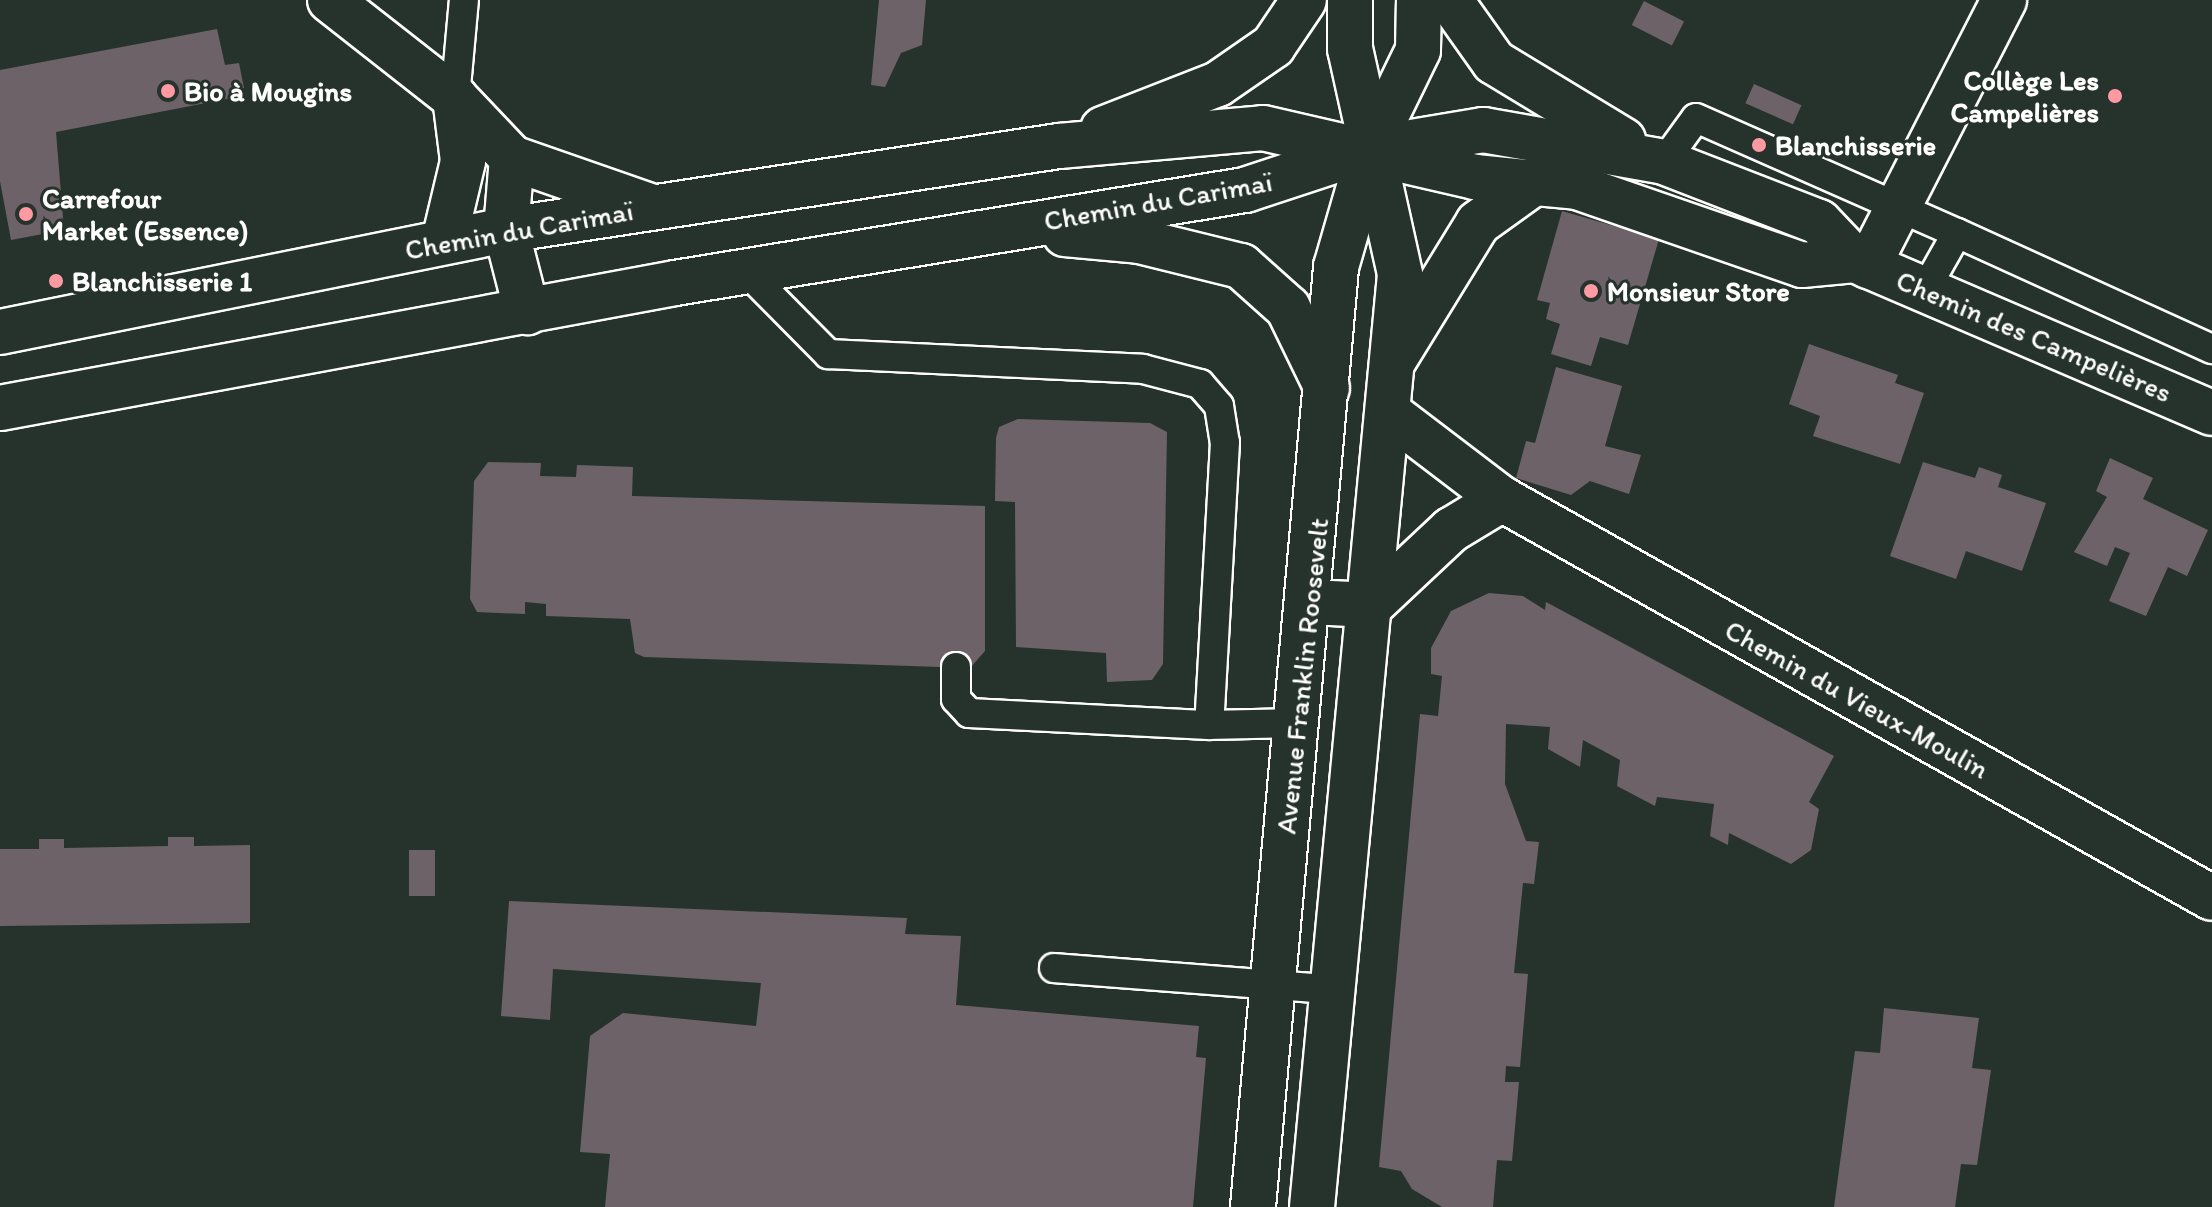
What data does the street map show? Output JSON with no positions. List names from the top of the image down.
{
  "streets": {
    "main road": [
      "Chemin du Carimaï",
      "Chemin des Campelières",
      "Avenue Franklin Roosevelt",
      "Chemin du Vieux-Moulin"
    ]
  },
  "crossings": [
    ["Chemin du Carimaï", "Chemin des Campelières"],
    ["Chemin du Carimaï", "Avenue Franklin Roosevelt"],
    ["Chemin des Campelières", "Avenue Franklin Roosevelt"],
    ["Avenue Franklin Roosevelt", "Chemin du Vieux-Moulin"]
  ],
  "places": [
    "Bio à Mougins",
    "Collège Les Campelières",
    "Blanchisserie",
    "Carrefour Market (Essence)",
    "Blanchisserie 1",
    "Monsieur Store"
  ]
}
